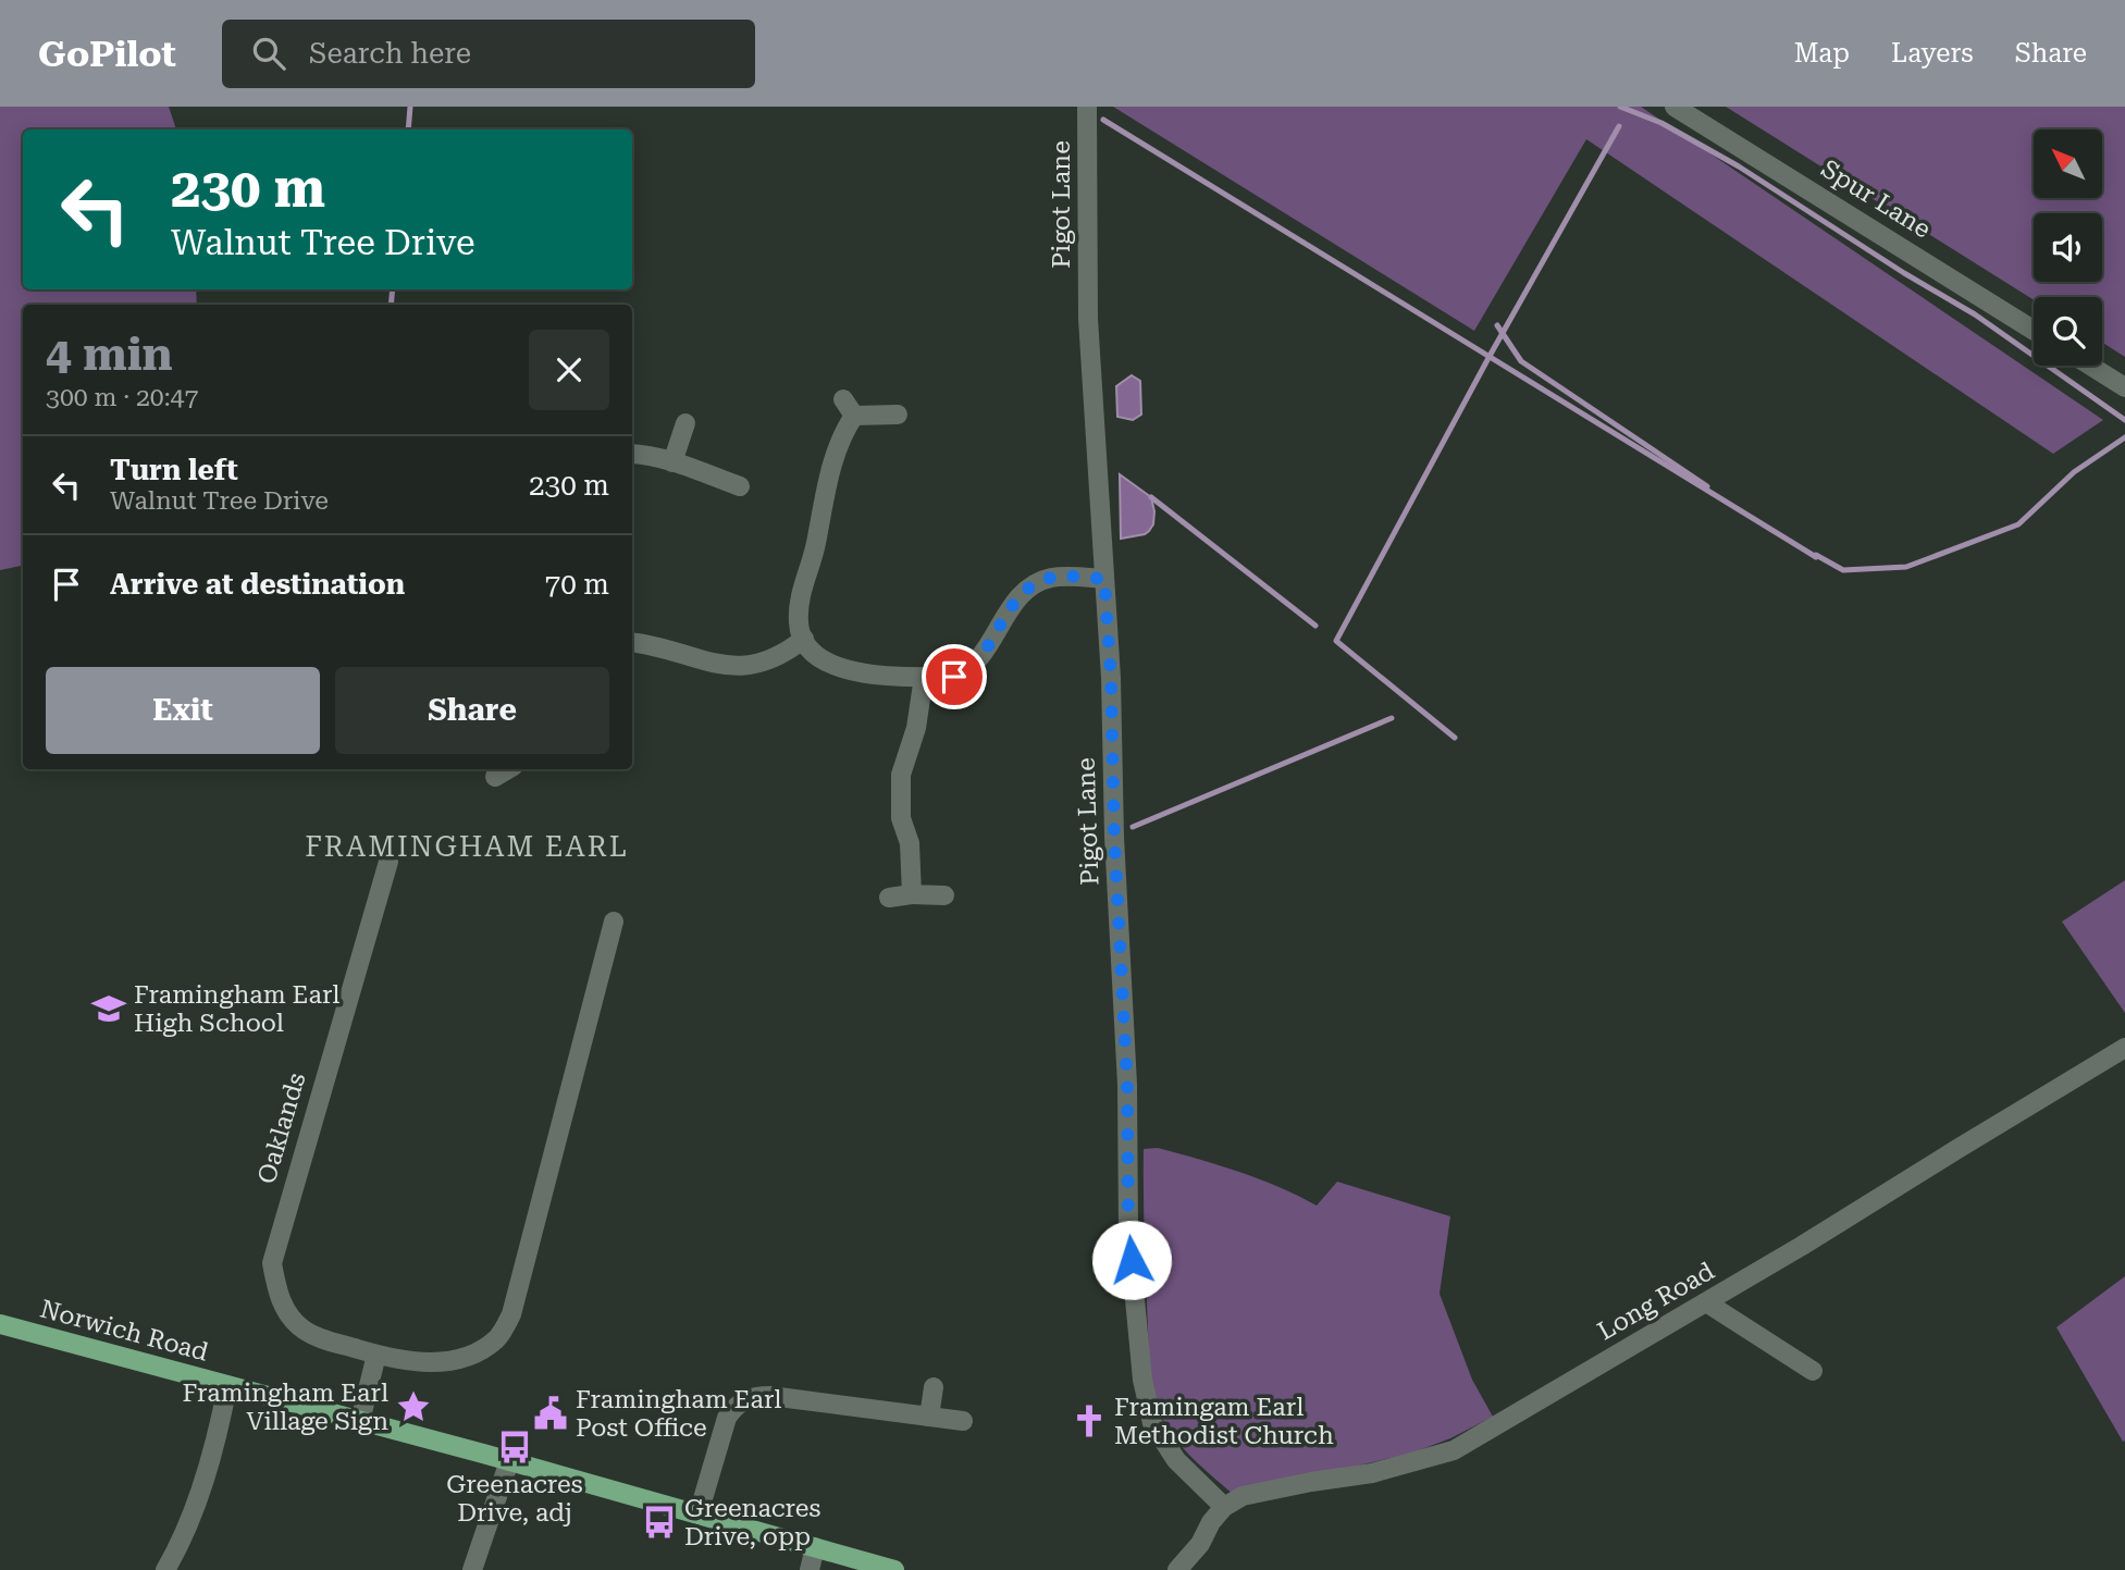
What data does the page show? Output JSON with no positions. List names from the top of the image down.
{
  "streets": {
    "main road": ["Norwich Road"],
    "street": [
      "Spur Lane",
      "Pigot Lane",
      "Oaklands",
      "Long Road"
    ]
  },
  "crossings": [
    ["Pigot Lane", "Long Road"]
  ],
  "districts": ["FRAMINGHAM EARL"],
  "places": {
    "school or university": ["Framingham Earl High School"],
    "place": ["Framingham Earl Village Sign"],
    "public building": ["Framingham Earl Post Office"],
    "church": ["Framingam Earl Methodist Church"],
    "bus stop": ["Greenacres Drive, adj", "Greenacres Drive, opp"]
  },
  "north": "top left",
  "page": {
    "header": "GoPilot",
    "search": "Search here",
    "nav": ["Map", "Layers", "Share"],
    "turn": ["230 m", "Walnut Tree Drive"],
    "heading": ["4 min", "300 m · 20:47"],
    "list": [
      {
        "name": "Turn left",
        "note": "Walnut Tree Drive",
        "value": "230 m"
      },
      {
        "name": "Arrive at destination",
        "value": "70 m"
      }
    ],
    "buttons": ["Exit", "Share"]
  }
}
